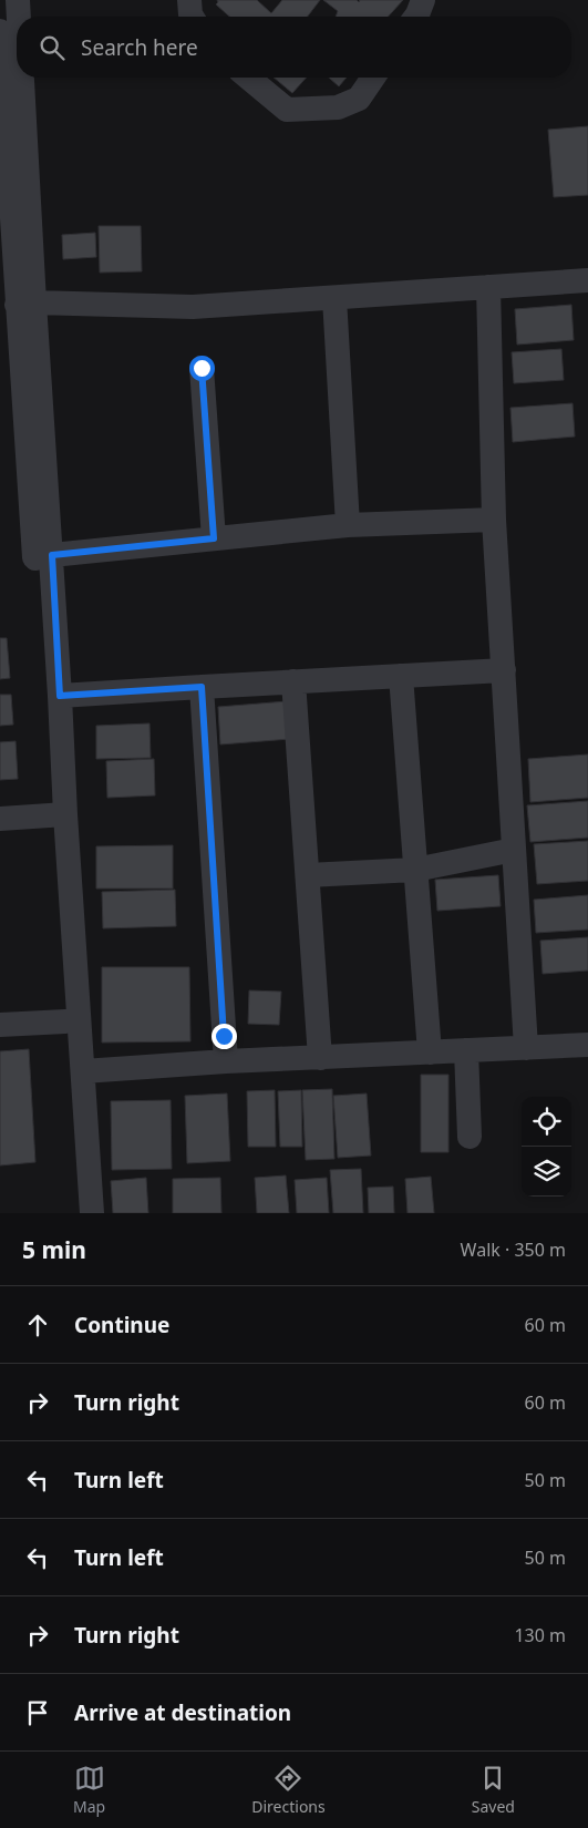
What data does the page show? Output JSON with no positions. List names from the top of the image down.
{
  "page": {
    "search": "Search here",
    "heading": ["5 min", "Walk · 350 m"],
    "list": [
      ["Continue", "60 m"],
      ["Turn right", "60 m"],
      ["Turn left", "50 m"],
      ["Turn left", "50 m"],
      ["Turn right", "130 m"],
      "Arrive at destination"
    ],
    "nav": ["Map", "Directions", "Saved"]
  }
}
